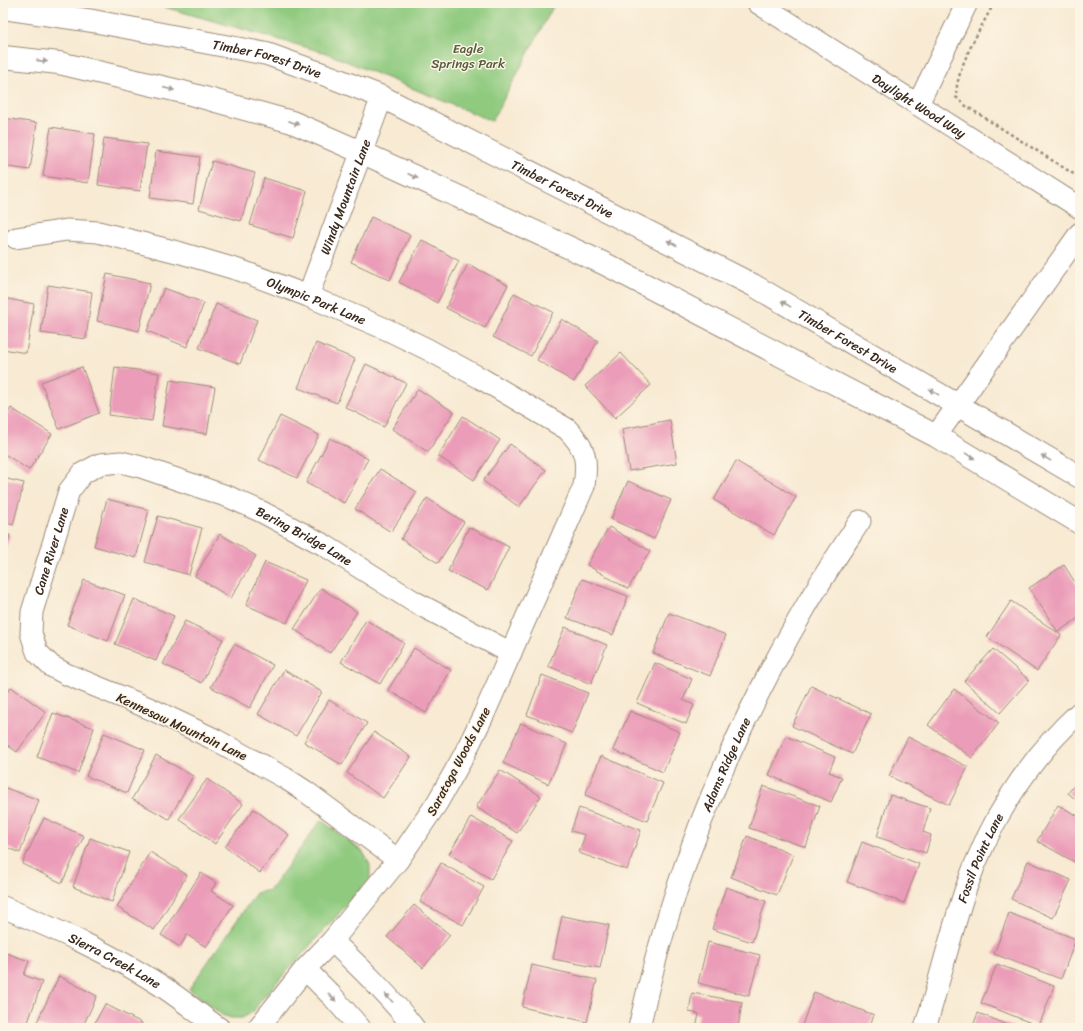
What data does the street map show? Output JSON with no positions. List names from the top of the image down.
{
  "streets": {
    "main road": ["Timber Forest Drive"],
    "street": [
      "Daylight Wood Way",
      "Windy Mountain Lane",
      "Olympic Park Lane",
      "Bering Bridge Lane",
      "Cane River Lane",
      "Kennesaw Mountain Lane",
      "Saratoga Woods Lane",
      "Adams Ridge Lane",
      "Fossil Point Lane",
      "Sierra Creek Lane"
    ]
  },
  "crossings": [
    ["Timber Forest Drive", "Windy Mountain Lane"],
    ["Windy Mountain Lane", "Olympic Park Lane"],
    ["Olympic Park Lane", "Saratoga Woods Lane"],
    ["Bering Bridge Lane", "Cane River Lane"],
    ["Bering Bridge Lane", "Saratoga Woods Lane"],
    ["Cane River Lane", "Kennesaw Mountain Lane"],
    ["Kennesaw Mountain Lane", "Saratoga Woods Lane"]
  ],
  "parks": ["Eagle Springs Park"]
}
